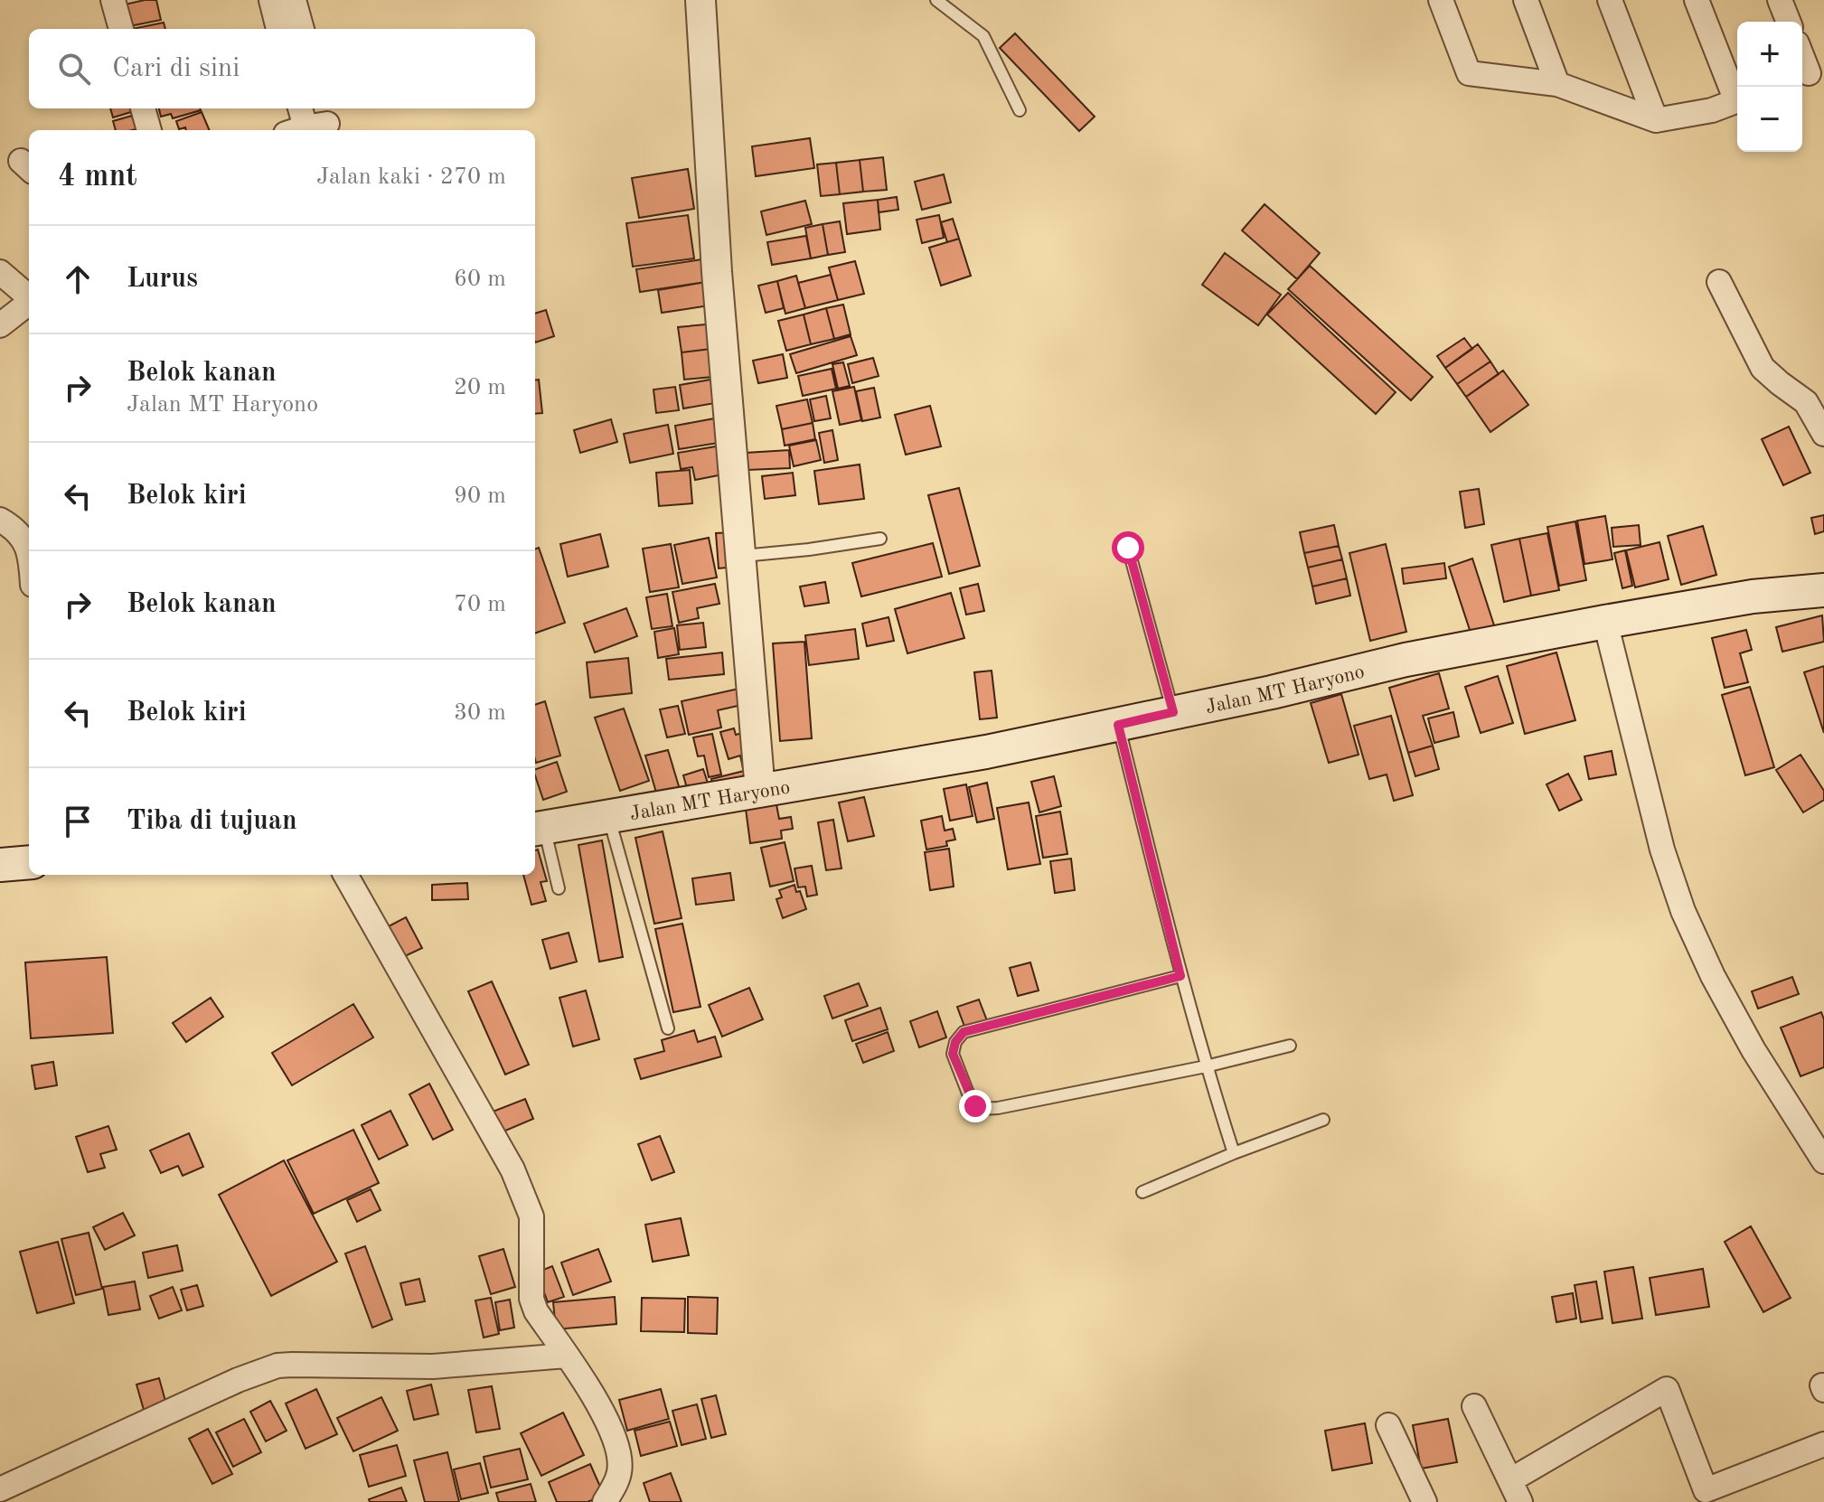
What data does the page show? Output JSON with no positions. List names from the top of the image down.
{
  "streets": {
    "main road": ["Jalan MT Haryono"]
  },
  "page": {
    "map_buttons": ["+", "−"],
    "search": "Cari di sini",
    "heading": ["4 mnt", "Jalan kaki · 270 m"],
    "list": [
      ["Lurus", "60 m"],
      ["Belok kanan", "Jalan MT Haryono", "20 m"],
      ["Belok kiri", "90 m"],
      ["Belok kanan", "70 m"],
      ["Belok kiri", "30 m"],
      "Tiba di tujuan"
    ]
  }
}
